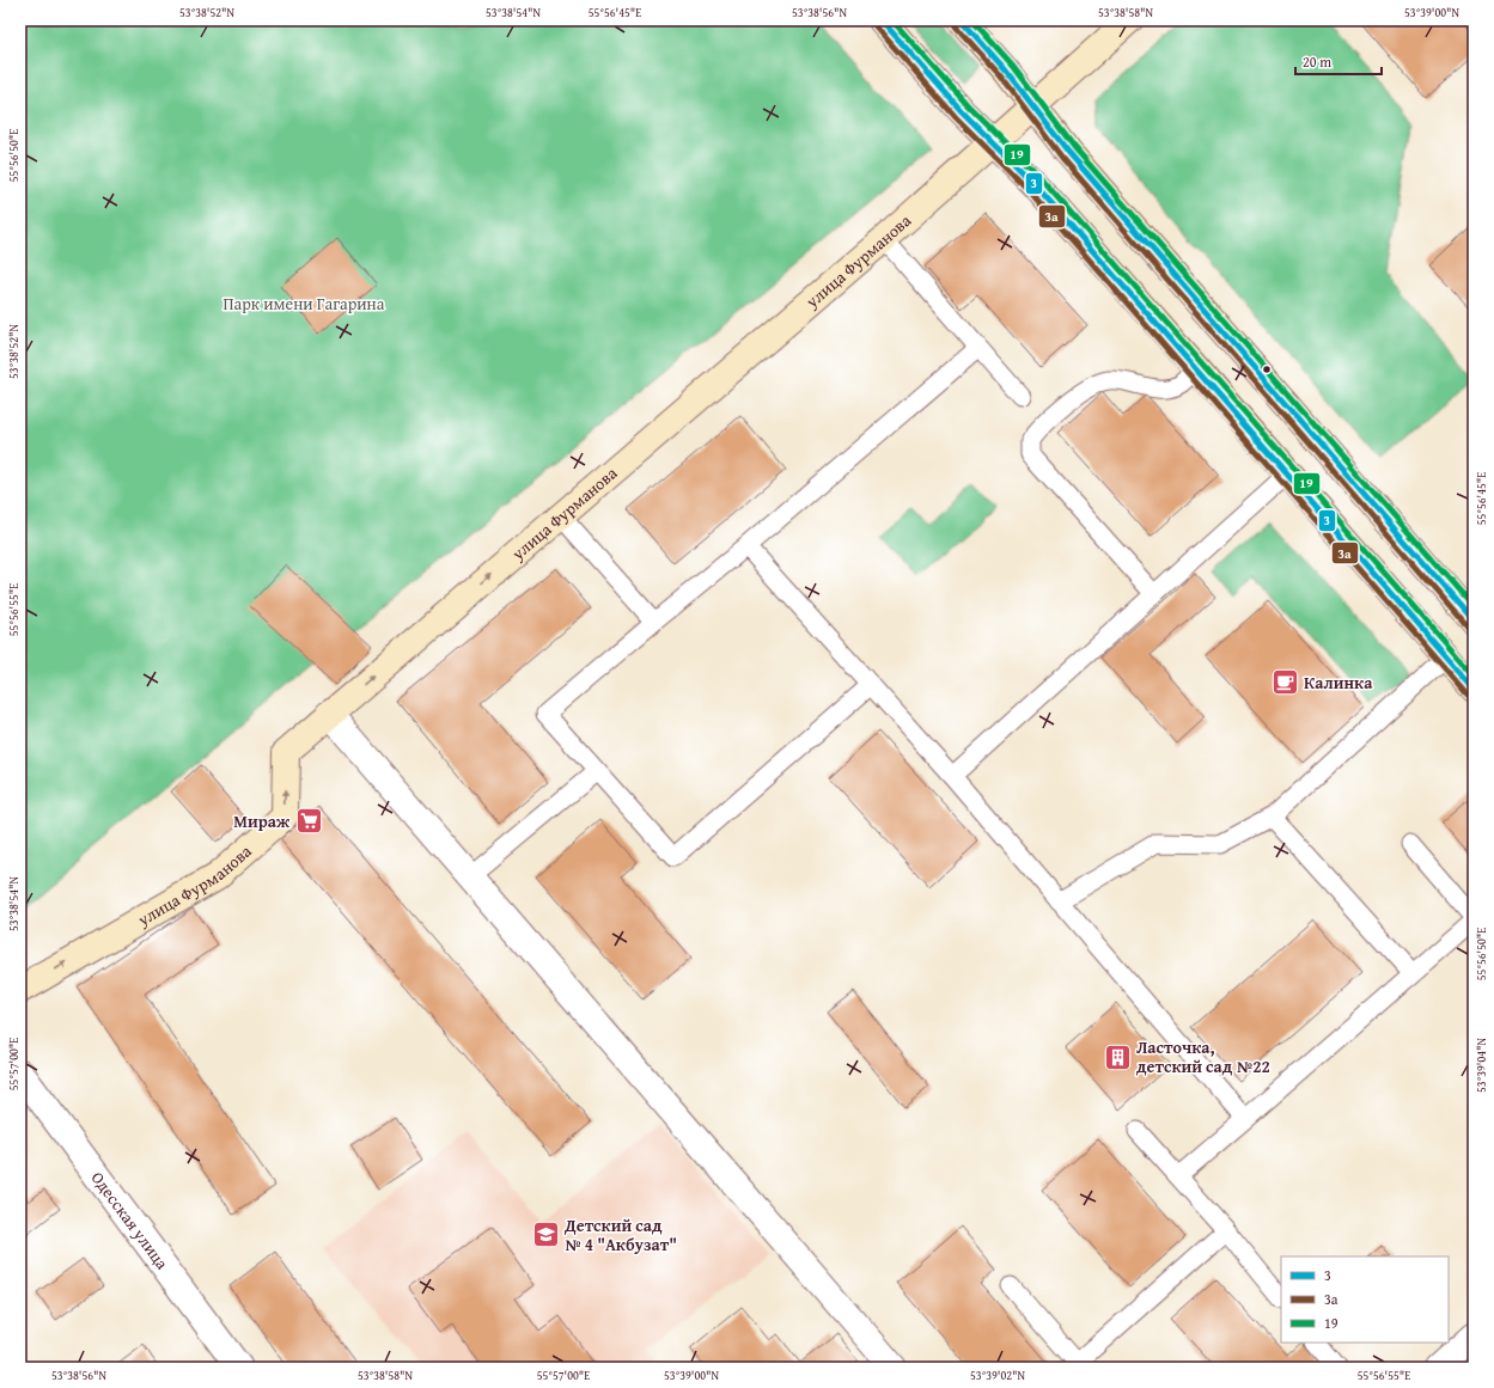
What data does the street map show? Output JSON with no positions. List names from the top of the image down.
{
  "streets": {
    "street": ["улица Фурманова", "Одесская улица"]
  },
  "one_way": ["улица Фурманова"],
  "parks": ["Парк имени Гагарина"],
  "places": {
    "cafe": ["Калинка"],
    "supermarket": ["Мираж"],
    "building": ["Ласточка, детский сад №22"],
    "school or university": ["Детский сад № 4 \"Акбузат\""]
  },
  "lines": ["transit line 3", "transit line 19", "transit line 3а"],
  "legend": ["3", "3а", "19"],
  "scale_bar": "20 m",
  "coordinates": [
    "53°38'52\"N",
    "53°38'54\"N",
    "55°56'45\"E",
    "53°38'56\"N",
    "53°38'58\"N",
    "53°39'00\"N",
    "55°56'50\"E",
    "55°56'55\"E",
    "55°57'00\"E",
    "53°39'04\"N",
    "53°39'02\"N"
  ]
}
